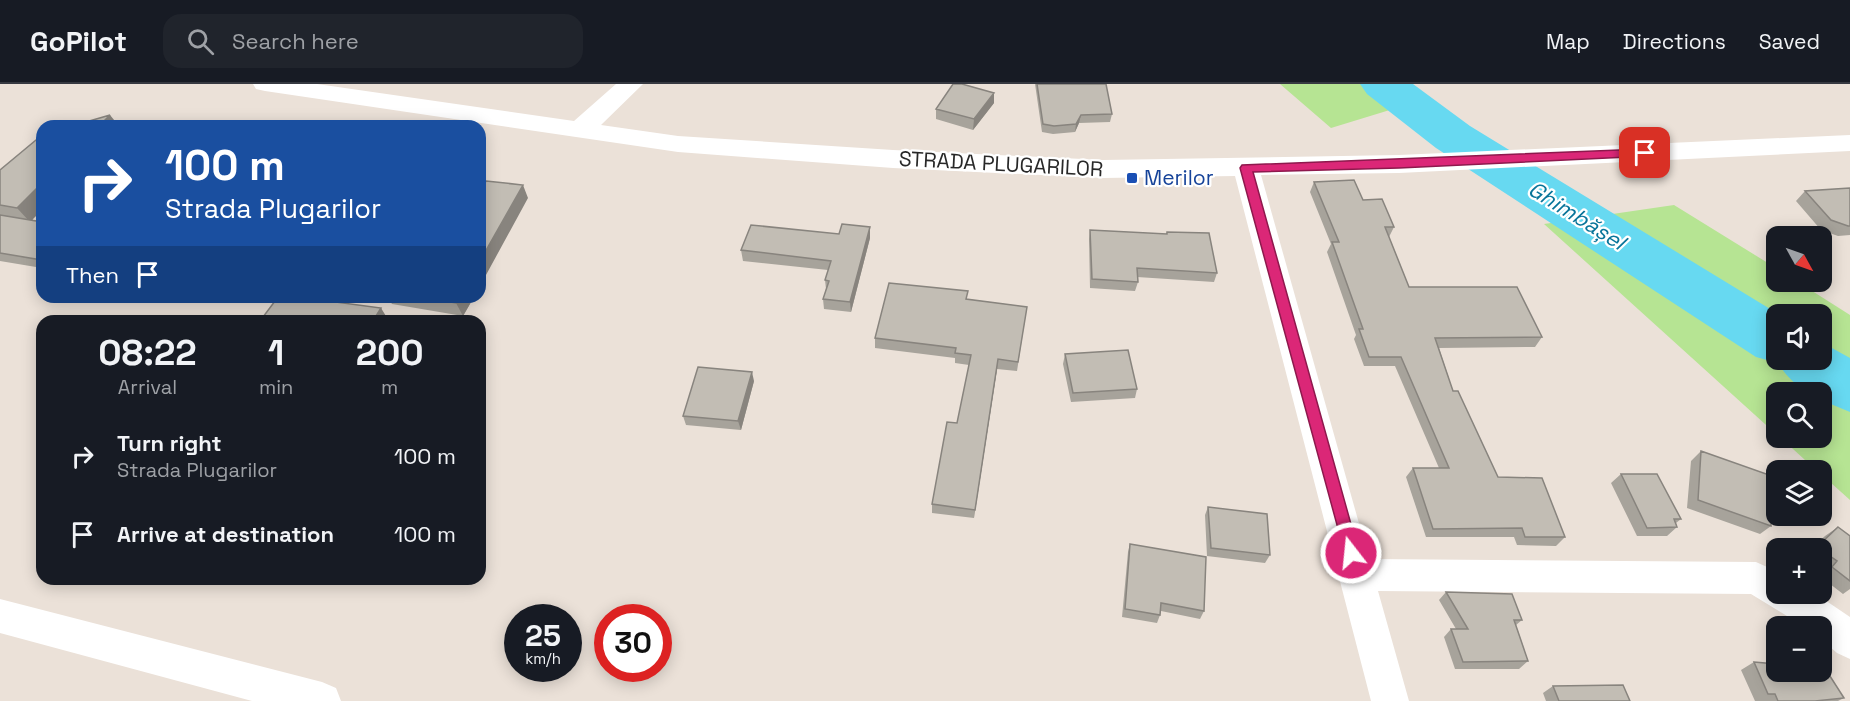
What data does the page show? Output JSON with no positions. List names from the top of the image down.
{
  "streets": {
    "street": ["STRADA PLUGARILOR"]
  },
  "water": ["Ghimbășel"],
  "places": {
    "transit": ["Merilor"]
  },
  "north": "bottom right",
  "page": {
    "header": "GoPilot",
    "search": "Search here",
    "nav": ["Map", "Directions", "Saved"],
    "turn": ["100 m", "Strada Plugarilor"],
    "map_buttons": ["+", "−"],
    "then": "Then",
    "eta": [
      "08:22",
      "Arrival",
      "1",
      "min",
      "200",
      "m"
    ],
    "list": [
      {
        "name": "Turn right",
        "note": "Strada Plugarilor",
        "value": "100 m"
      },
      {
        "name": "Arrive at destination",
        "value": "100 m"
      }
    ],
    "speed": "25 km/h",
    "limit": "30"
  }
}
